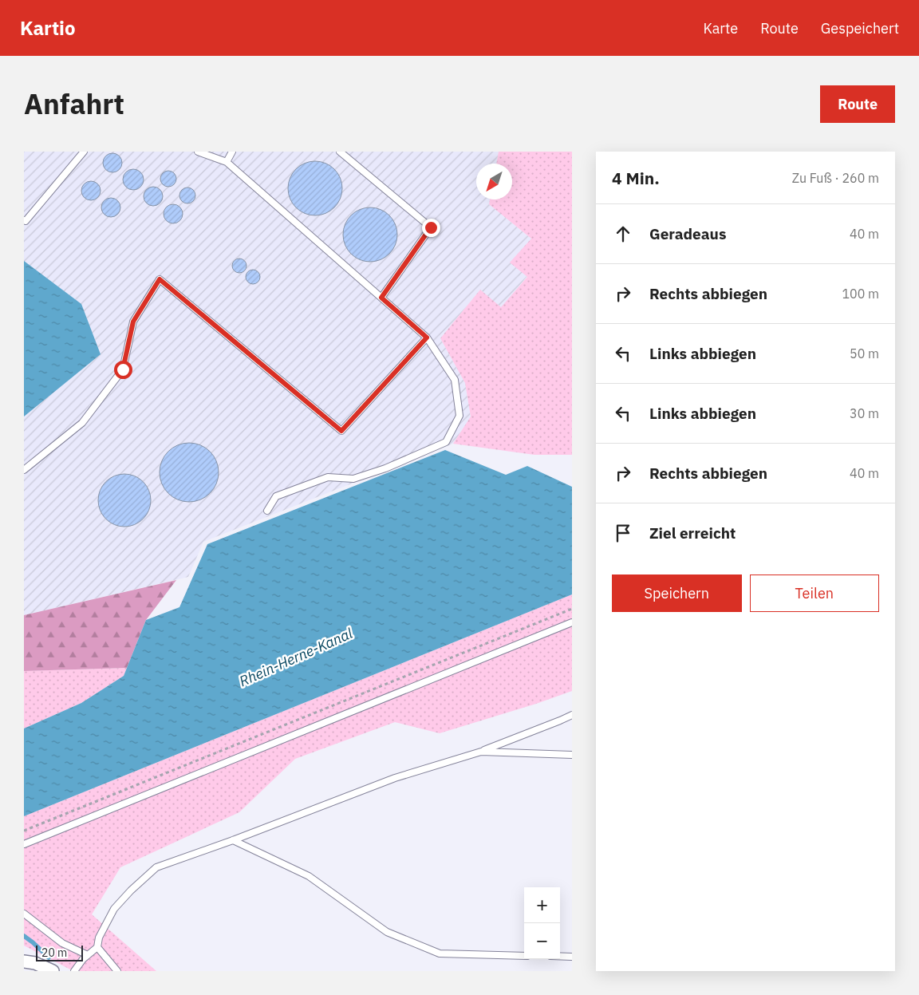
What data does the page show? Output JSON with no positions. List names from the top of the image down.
{
  "water": ["Rhein-Herne-Kanal"],
  "scale_bar": "20 m",
  "north": "bottom left",
  "page": {
    "header": "Kartio",
    "nav": ["Karte", "Route", "Gespeichert"],
    "title": "Anfahrt",
    "buttons": [
      "Route",
      ["Speichern", "Teilen"]
    ],
    "heading": ["4 Min.", "Zu Fuß · 260 m"],
    "list": [
      ["Geradeaus", "40 m"],
      ["Rechts abbiegen", "100 m"],
      ["Links abbiegen", "50 m"],
      ["Links abbiegen", "30 m"],
      ["Rechts abbiegen", "40 m"],
      "Ziel erreicht"
    ],
    "map_buttons": ["+", "−"],
    "scale": "20 m"
  }
}
